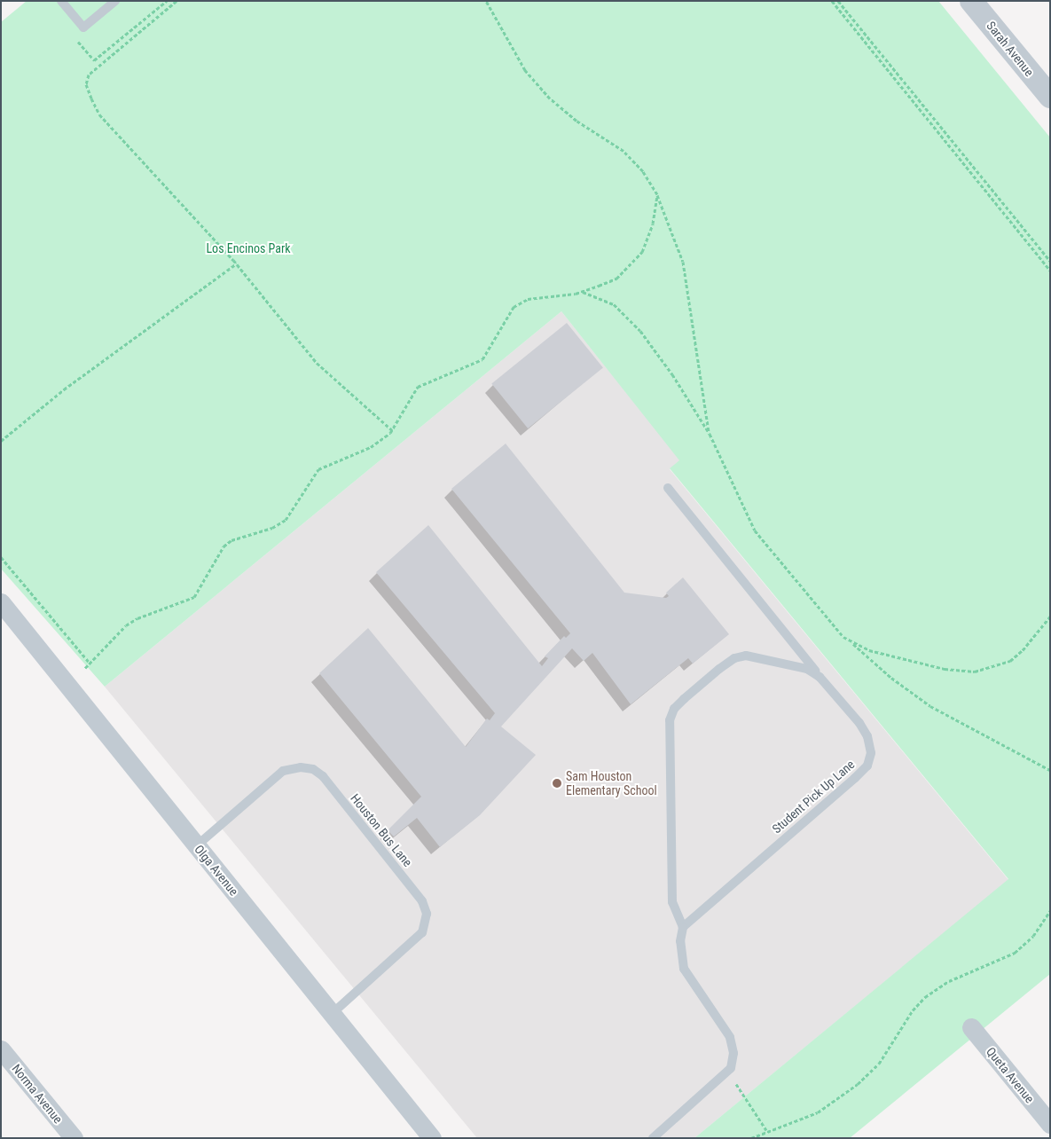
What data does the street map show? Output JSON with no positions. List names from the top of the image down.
{
  "streets": {
    "street": [
      "Sarah Avenue",
      "Olga Avenue",
      "Queta Avenue",
      "Norma Avenue"
    ],
    "lane": ["Student Pick Up Lane", "Houston Bus Lane"]
  },
  "crossings": [
    ["Houston Bus Lane", "Olga Avenue"]
  ],
  "parks": ["Los Encinos Park"],
  "places": ["Sam Houston Elementary School"]
}
